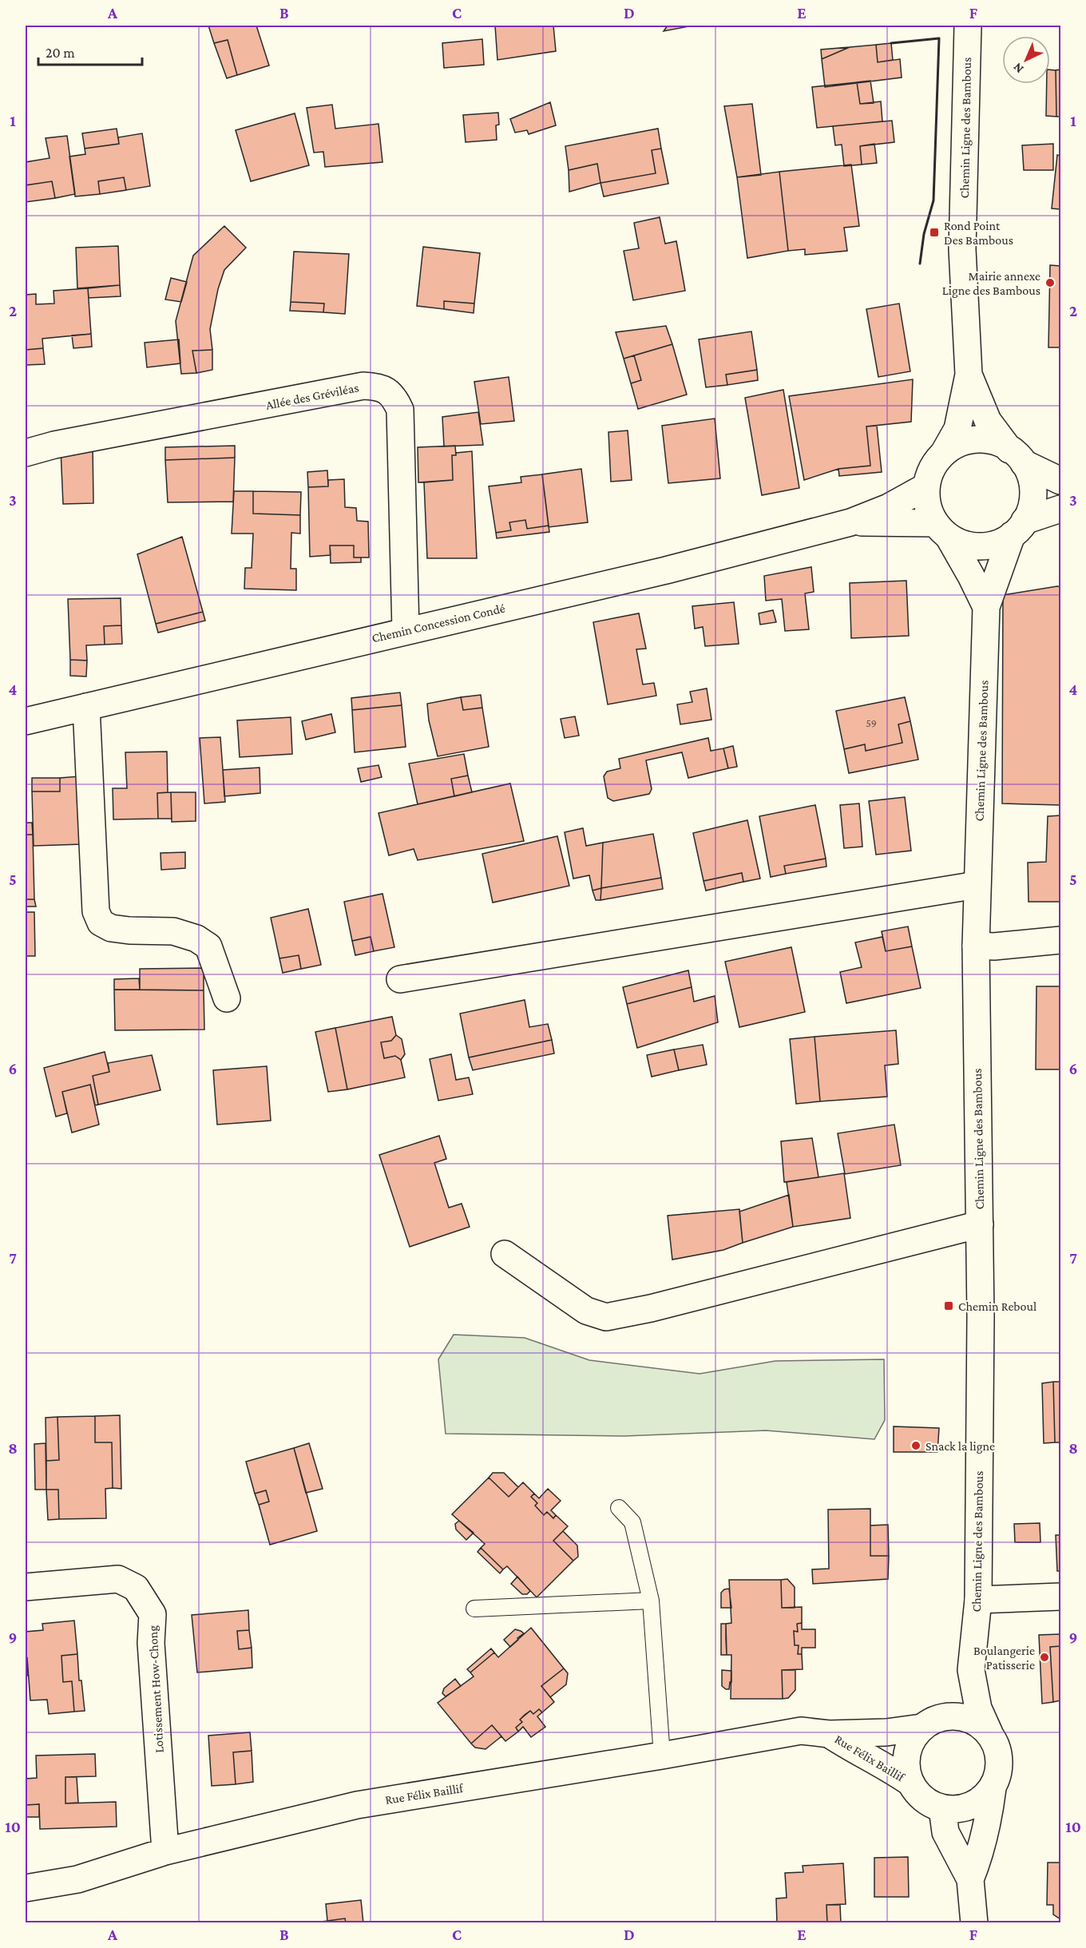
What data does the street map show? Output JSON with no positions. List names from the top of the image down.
{
  "streets": {
    "street": [
      "Chemin Ligne des Bambous",
      "Allée des Gréviléas",
      "Chemin Concession Condé",
      "Lotissement How-Chong",
      "Rue Félix Baillif"
    ]
  },
  "crossings": [
    ["Chemin Ligne des Bambous", "Chemin Concession Condé"],
    ["Chemin Ligne des Bambous", "Rue Félix Baillif"],
    ["Allée des Gréviléas", "Chemin Concession Condé"],
    ["Lotissement How-Chong", "Rue Félix Baillif"]
  ],
  "places": {
    "transit": ["Rond Point Des Bambous", "Chemin Reboul"],
    "other": ["Mairie annexe Ligne des Bambous", "Snack la ligne", "Boulangerie Patisserie"]
  },
  "house_numbers": ["59"],
  "scale_bar": "20 m",
  "north": "bottom left",
  "grid": {
    "columns": [
      "A",
      "B",
      "C",
      "D",
      "E",
      "F"
    ],
    "rows": [
      "1",
      "2",
      "3",
      "4",
      "5",
      "6",
      "7",
      "8",
      "9",
      "10"
    ]
  }
}
